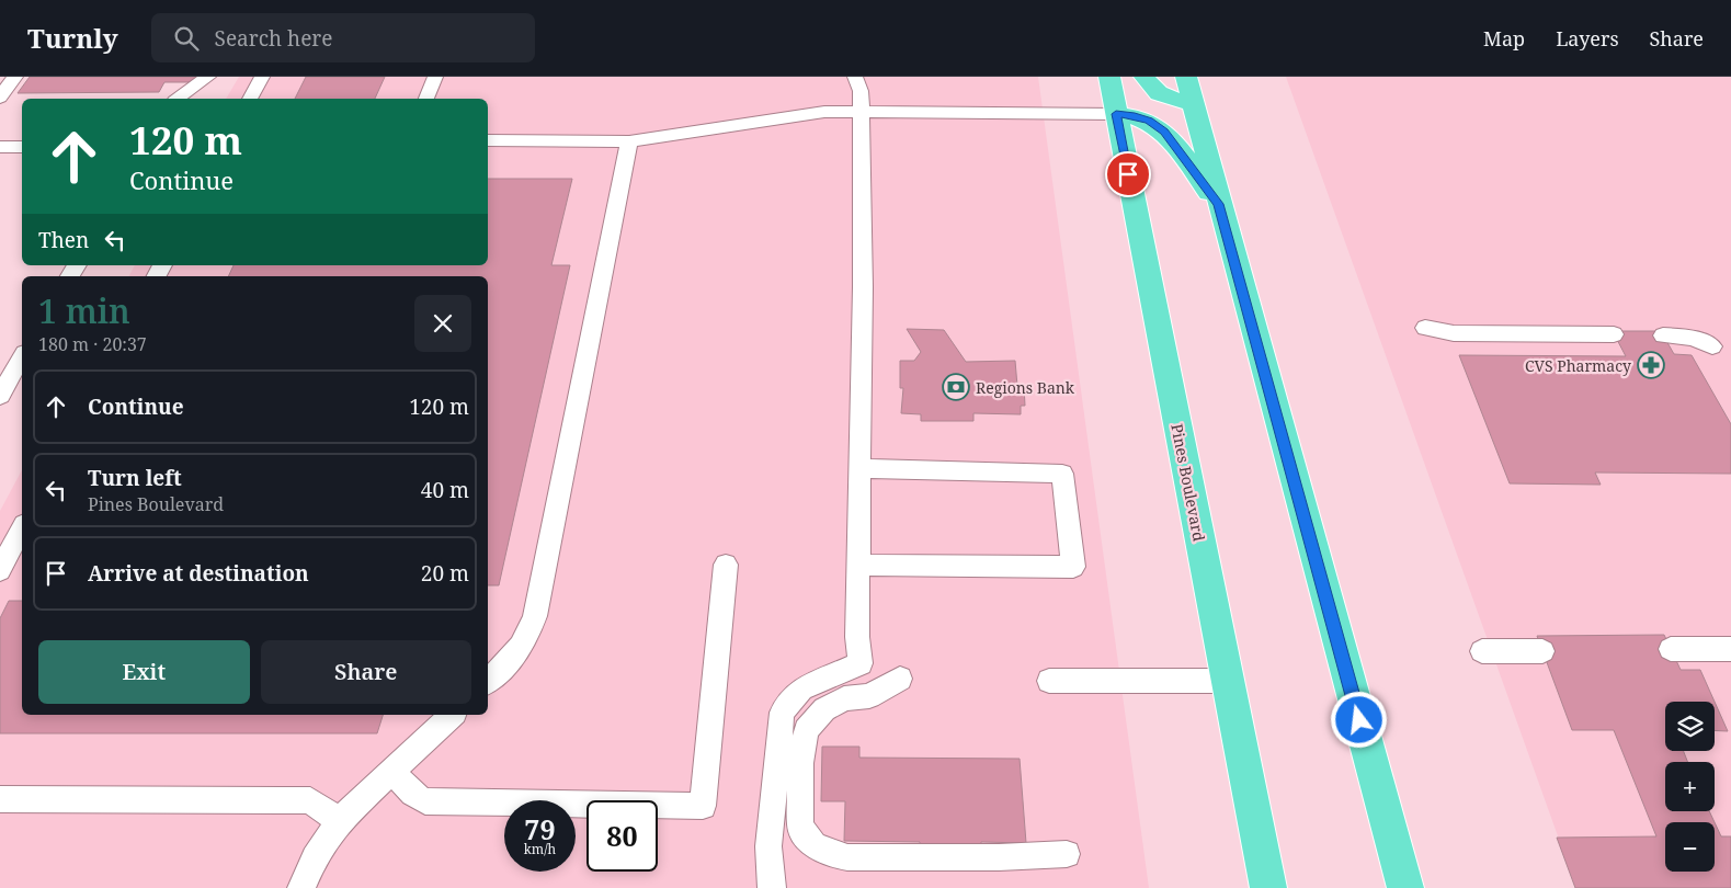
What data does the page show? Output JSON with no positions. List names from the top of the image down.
{
  "streets": {
    "highway": ["Pines Boulevard"]
  },
  "places": {
    "pharmacy": ["CVS Pharmacy"],
    "bank": ["Regions Bank"]
  },
  "page": {
    "header": "Turnly",
    "search": "Search here",
    "nav": ["Map", "Layers", "Share"],
    "turn": ["120 m", "Continue"],
    "then": "Then",
    "heading": ["1 min", "180 m · 20:37"],
    "list": [
      {
        "name": "Continue",
        "value": "120 m"
      },
      {
        "name": "Turn left",
        "note": "Pines Boulevard",
        "value": "40 m"
      },
      {
        "name": "Arrive at destination",
        "value": "20 m"
      }
    ],
    "buttons": ["Exit", "Share"],
    "map_buttons": ["+", "−"],
    "speed": "79 km/h",
    "limit": "80"
  }
}
